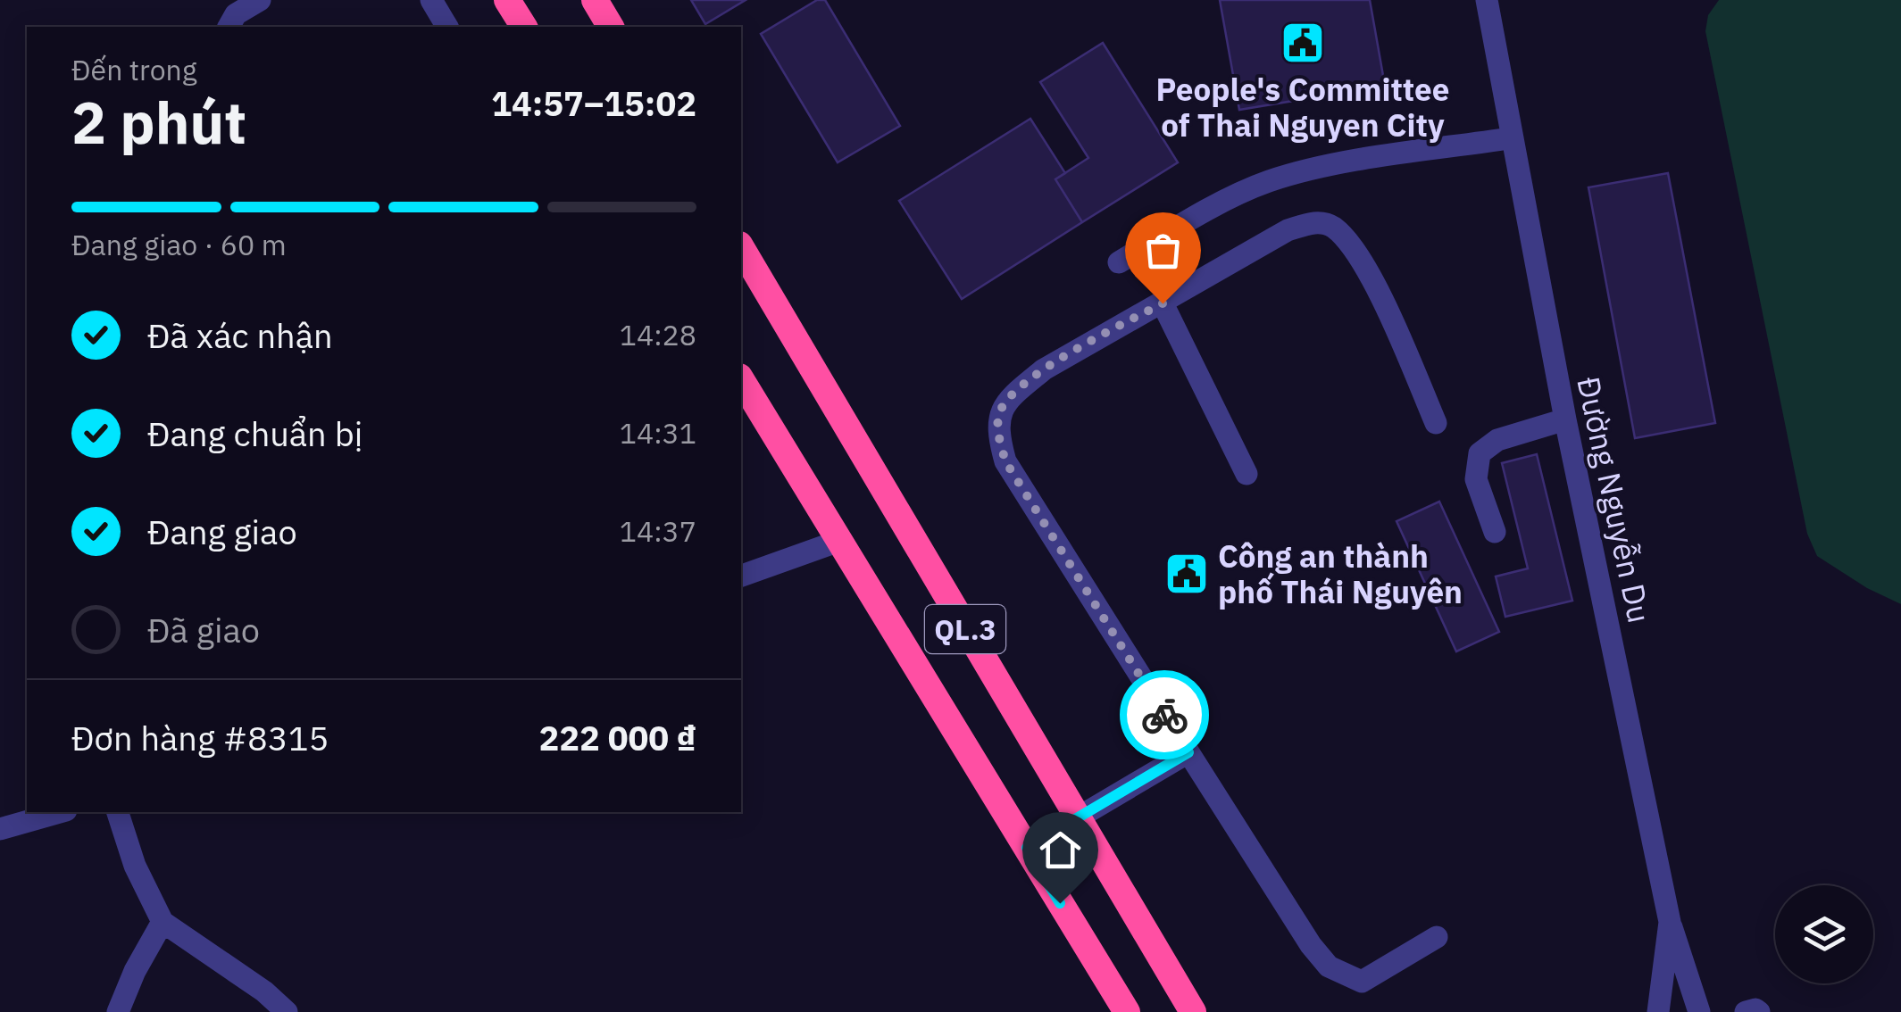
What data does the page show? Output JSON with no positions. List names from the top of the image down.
{
  "streets": {
    "highway": ["QL.3"],
    "street": ["Đường Nguyễn Du"]
  },
  "places": {
    "public building": ["People's Committee of Thai Nguyen City", "Công an thành phố Thái Nguyên"]
  },
  "page": {
    "heading": ["2 phút", "Đến trong", "14:57–15:02"],
    "panel": ["Đơn hàng #8315", "222 000 ₫"],
    "bar": "Đang giao · 60 m",
    "list": [
      ["Đã xác nhận", "14:28"],
      ["Đang chuẩn bị", "14:31"],
      ["Đang giao", "14:37"],
      "Đã giao"
    ]
  }
}
